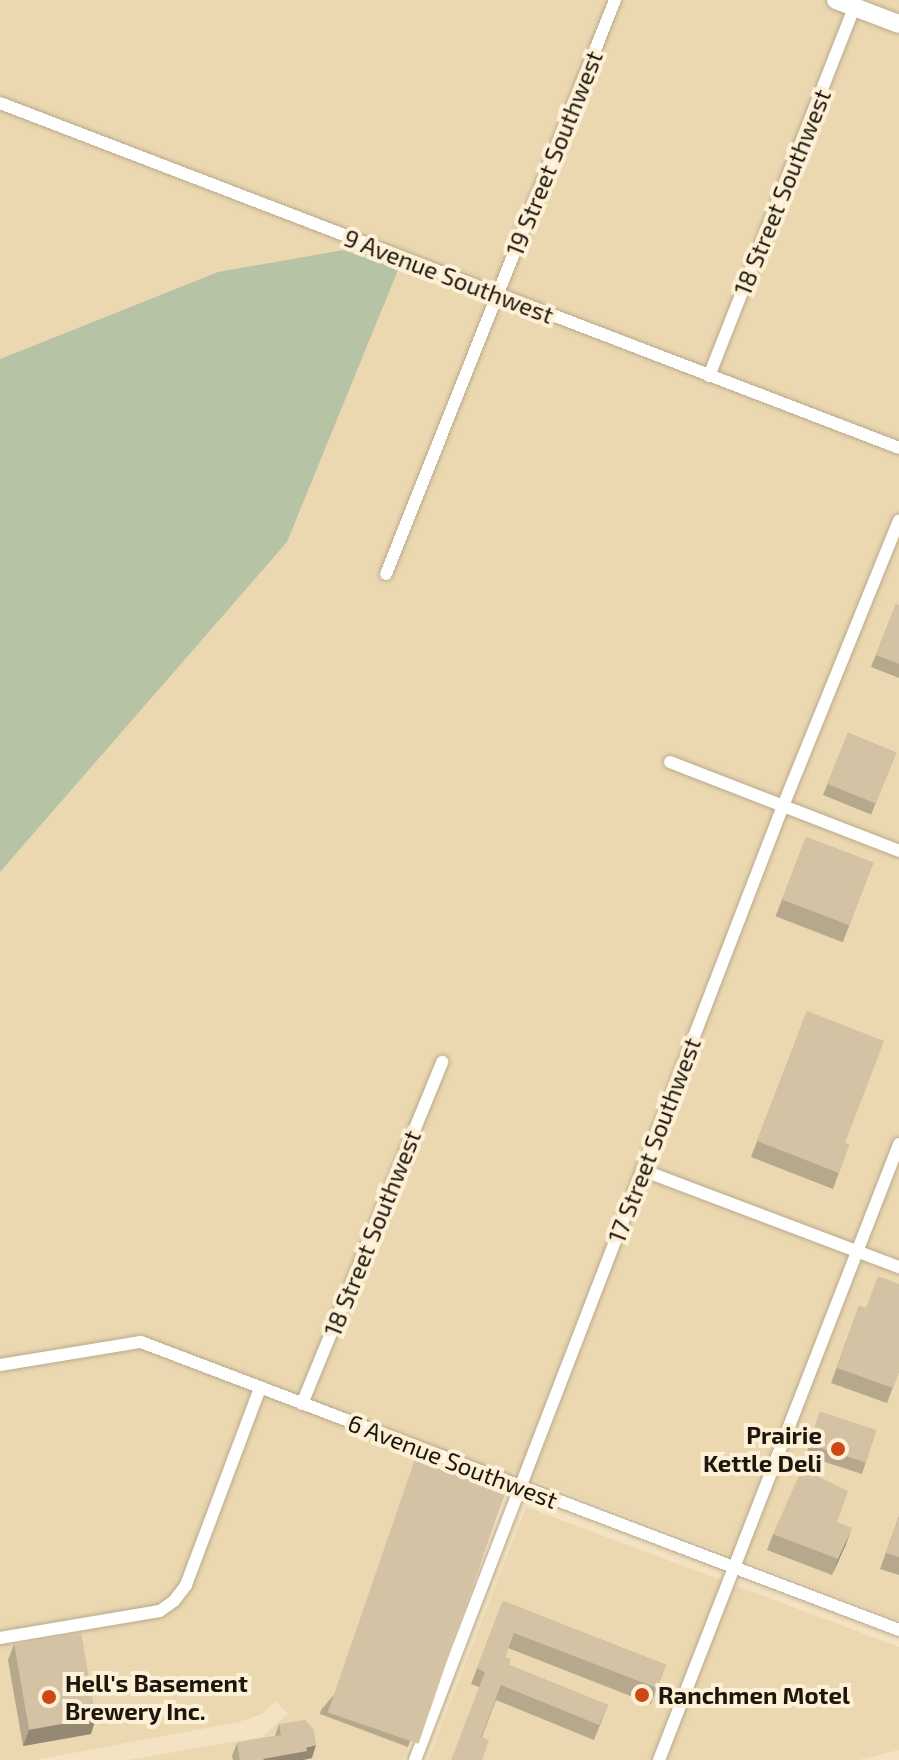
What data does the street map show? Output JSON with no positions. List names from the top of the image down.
{
  "streets": {
    "street": [
      "19 Street Southwest",
      "18 Street Southwest",
      "9 Avenue Southwest",
      "17 Street Southwest",
      "6 Avenue Southwest"
    ]
  },
  "crossings": [
    ["19 Street Southwest", "9 Avenue Southwest"],
    ["18 Street Southwest", "9 Avenue Southwest"],
    ["18 Street Southwest", "6 Avenue Southwest"],
    ["17 Street Southwest", "6 Avenue Southwest"]
  ],
  "places": ["Prairie Kettle Deli", "Ranchmen Motel", "Hell's Basement Brewery Inc."]
}
